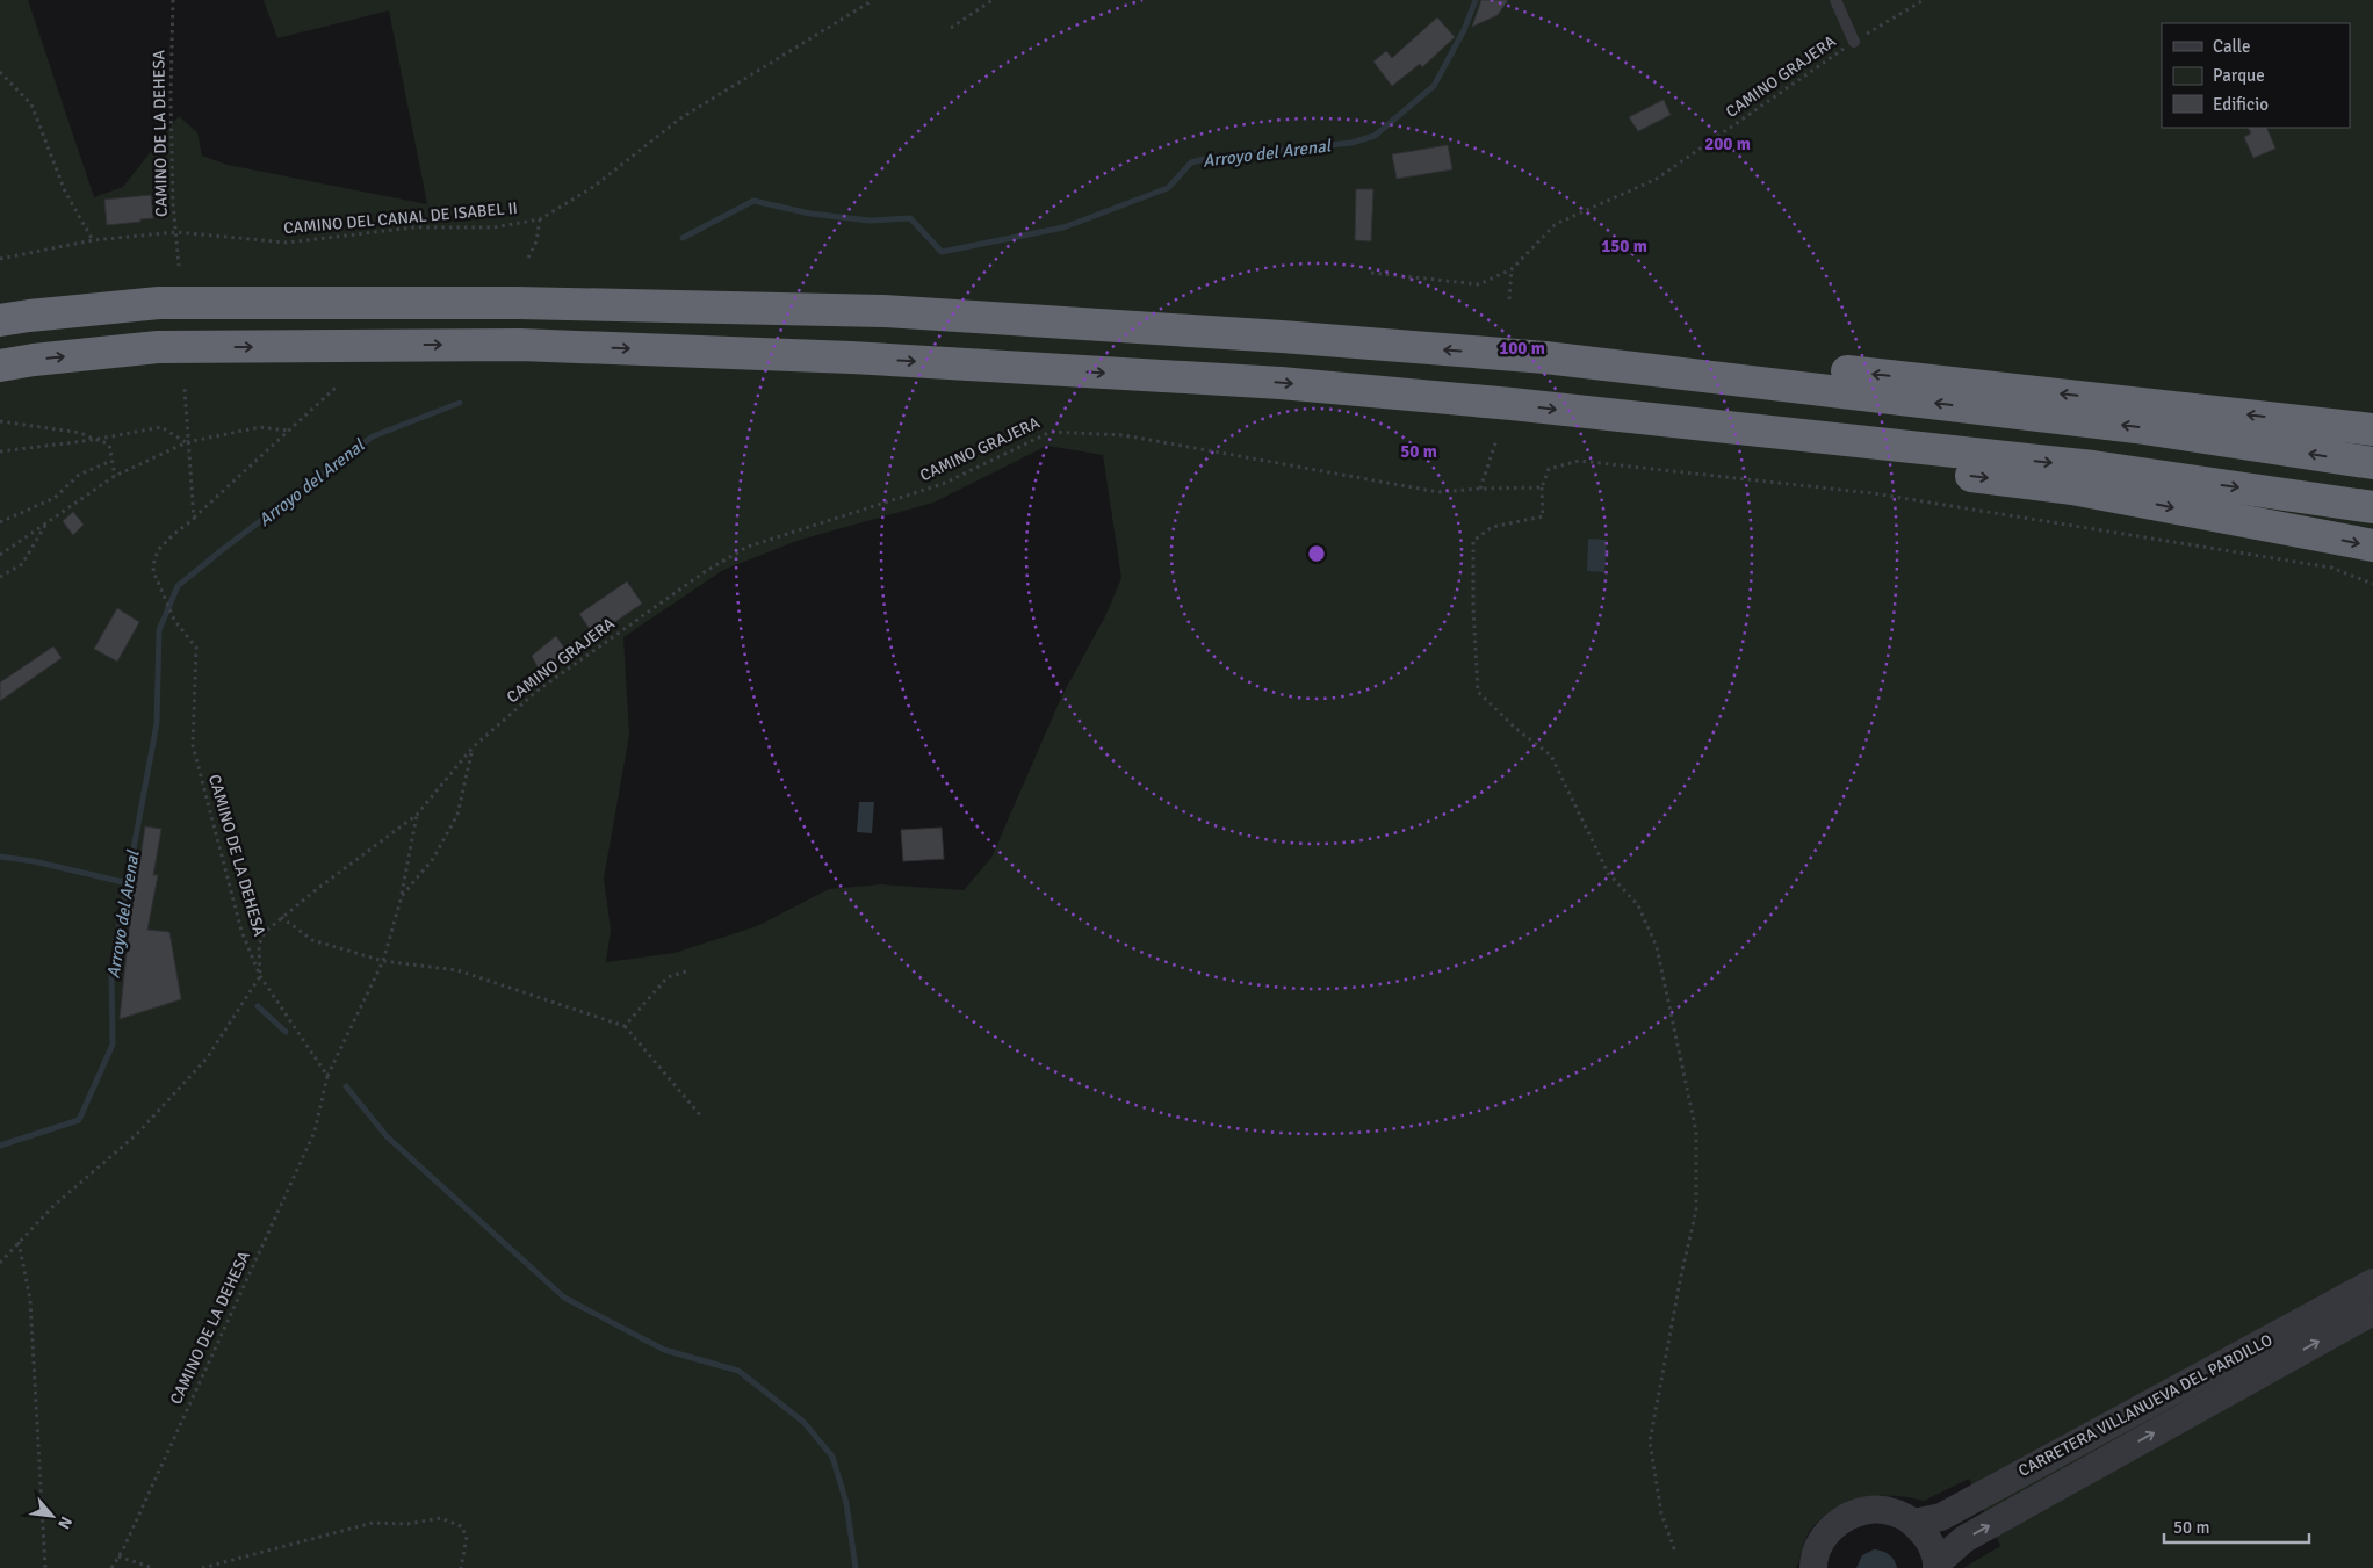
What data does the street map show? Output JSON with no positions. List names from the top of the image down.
{
  "streets": {
    "street": ["CARRETERA VILLANUEVA DEL PARDILLO"],
    "path": ["CAMINO GRAJERA", "CAMINO DE LA DEHESA", "CAMINO DEL CANAL DE ISABEL II"]
  },
  "crossings": [
    ["CAMINO GRAJERA", "CAMINO DE LA DEHESA"],
    ["CAMINO DE LA DEHESA", "CAMINO DEL CANAL DE ISABEL II"]
  ],
  "water": ["Arroyo del Arenal"],
  "legend": ["Calle", "Parque", "Edificio"],
  "scale_bar": "50 m",
  "north": "bottom right",
  "rings": [
    "200 m",
    "150 m",
    "100 m",
    "50 m"
  ]
}
